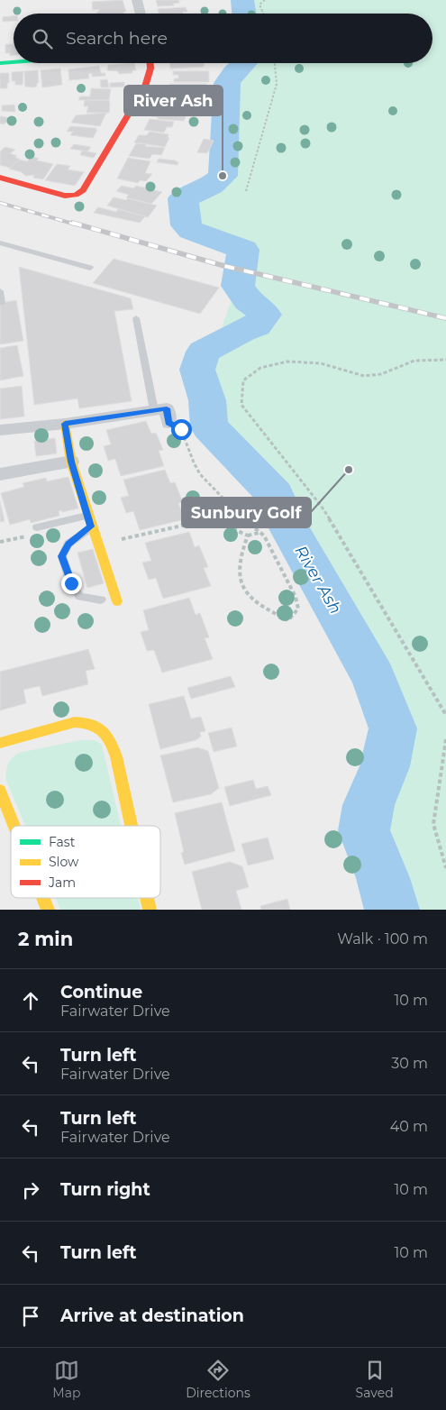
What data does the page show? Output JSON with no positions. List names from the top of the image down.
{
  "water": ["River Ash"],
  "places": ["River Ash", "Sunbury Golf"],
  "legend": ["Fast", "Slow", "Jam"],
  "page": {
    "search": "Search here",
    "heading": ["2 min", "Walk · 100 m"],
    "list": [
      ["Continue", "Fairwater Drive", "10 m"],
      ["Turn left", "Fairwater Drive", "30 m"],
      ["Turn left", "Fairwater Drive", "40 m"],
      ["Turn right", "10 m"],
      ["Turn left", "10 m"],
      "Arrive at destination"
    ],
    "nav": ["Map", "Directions", "Saved"]
  }
}
